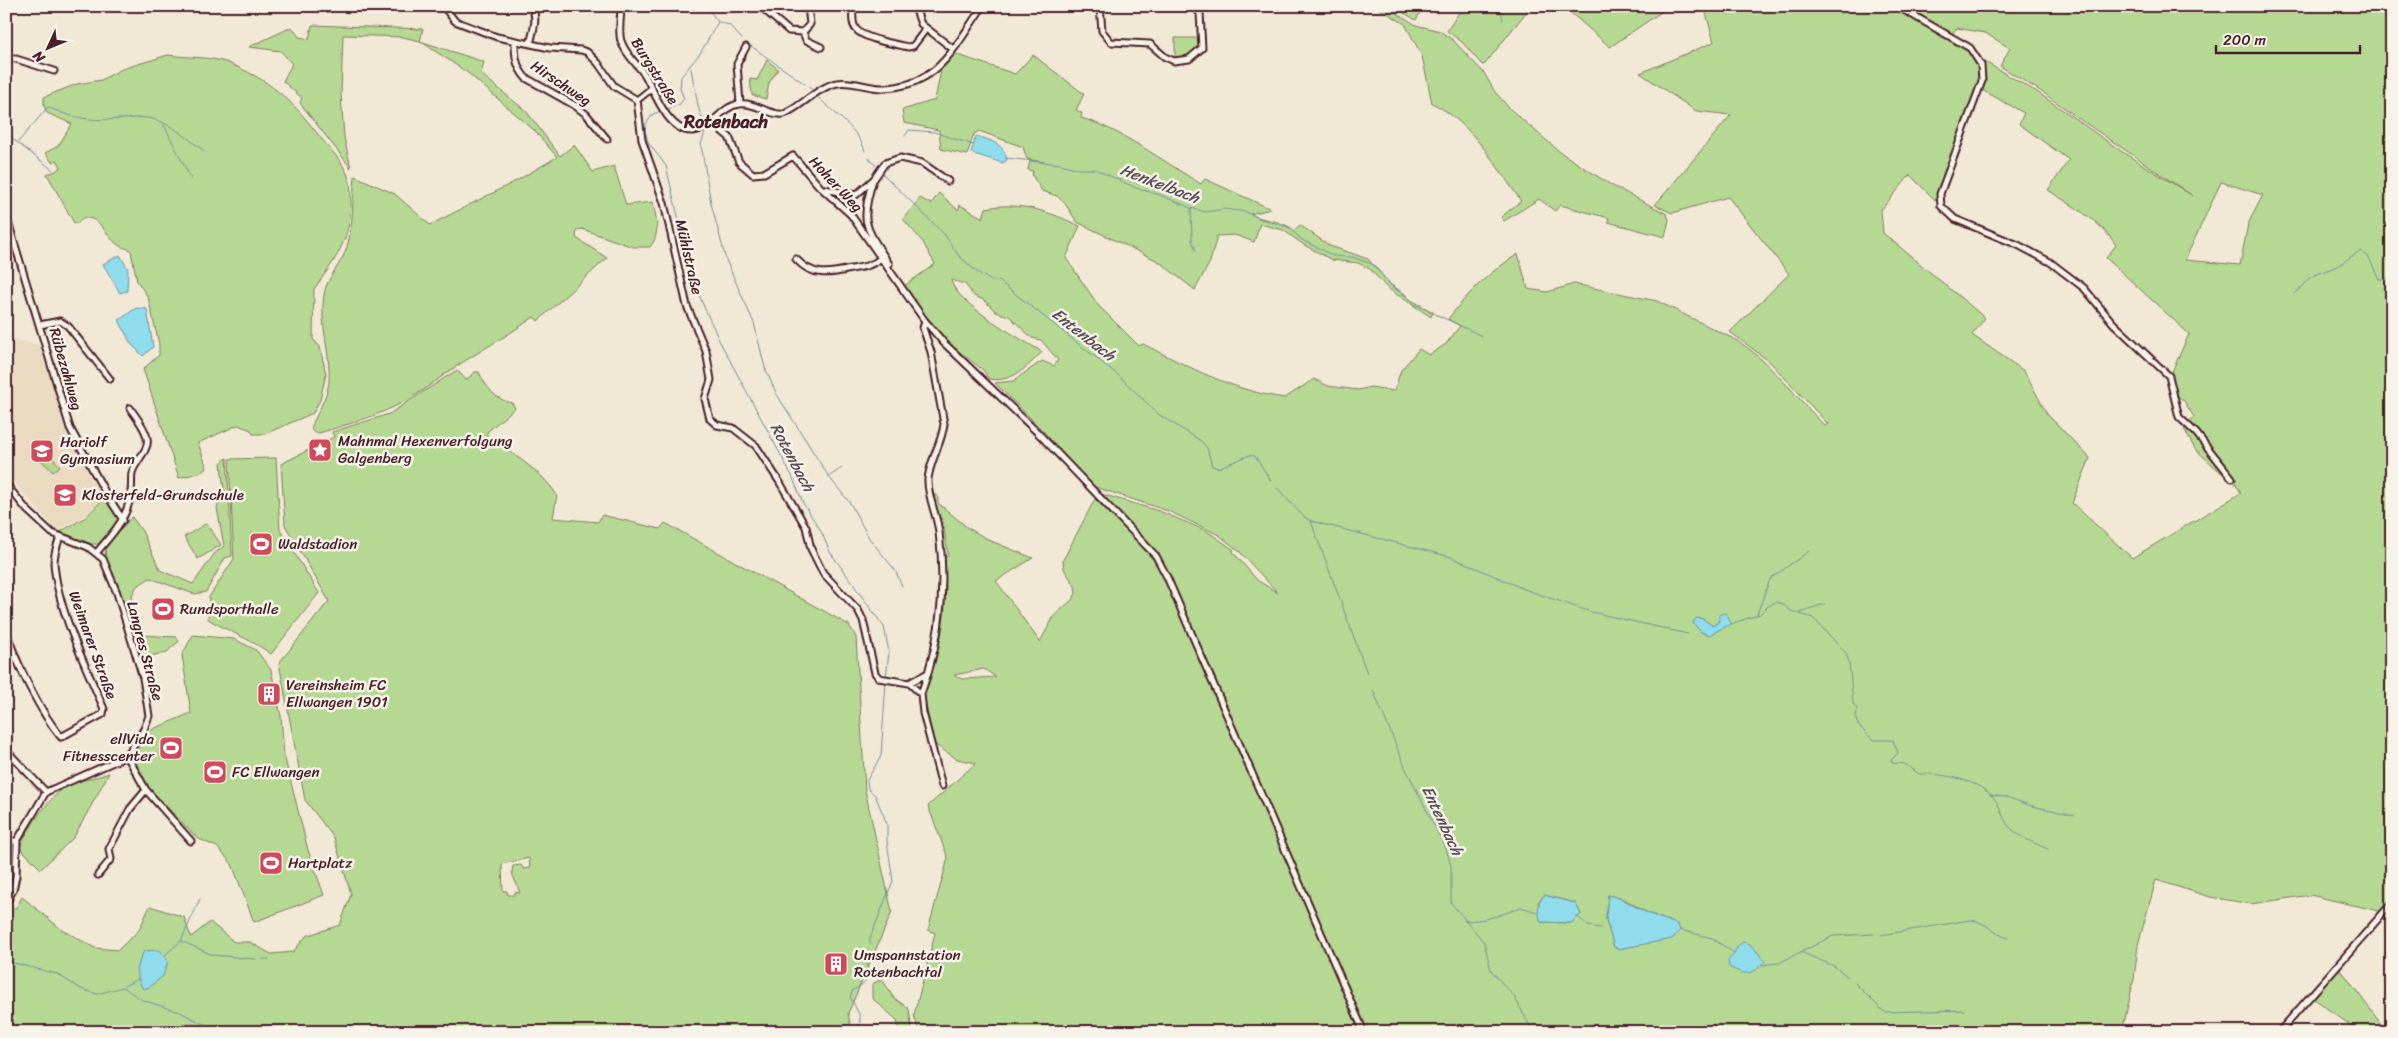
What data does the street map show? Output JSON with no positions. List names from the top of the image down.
{
  "streets": {
    "street": [
      "Burgstraße",
      "Hirschweg",
      "Hoher Weg",
      "Mühlstraße",
      "Rübezahlweg",
      "Weimarer Straße",
      "Langres Straße"
    ]
  },
  "crossings": [
    ["Burgstraße", "Hoher Weg"]
  ],
  "districts": ["Rotenbach"],
  "water": ["Henkelbach", "Entenbach", "Rotenbach"],
  "places": {
    "place": ["Mahnmal Hexenverfolgung Galgenberg"],
    "school or university": ["Hariolf Gymnasium", "Klosterfeld-Grundschule"],
    "sports": [
      "Waldstadion",
      "Rundsporthalle",
      "ellVida Fitnesscenter",
      "FC Ellwangen",
      "Hartplatz"
    ],
    "building": ["Vereinsheim FC Ellwangen 1901", "Umspannstation Rotenbachtal"]
  },
  "scale_bar": "200 m",
  "north": "bottom left"
}
